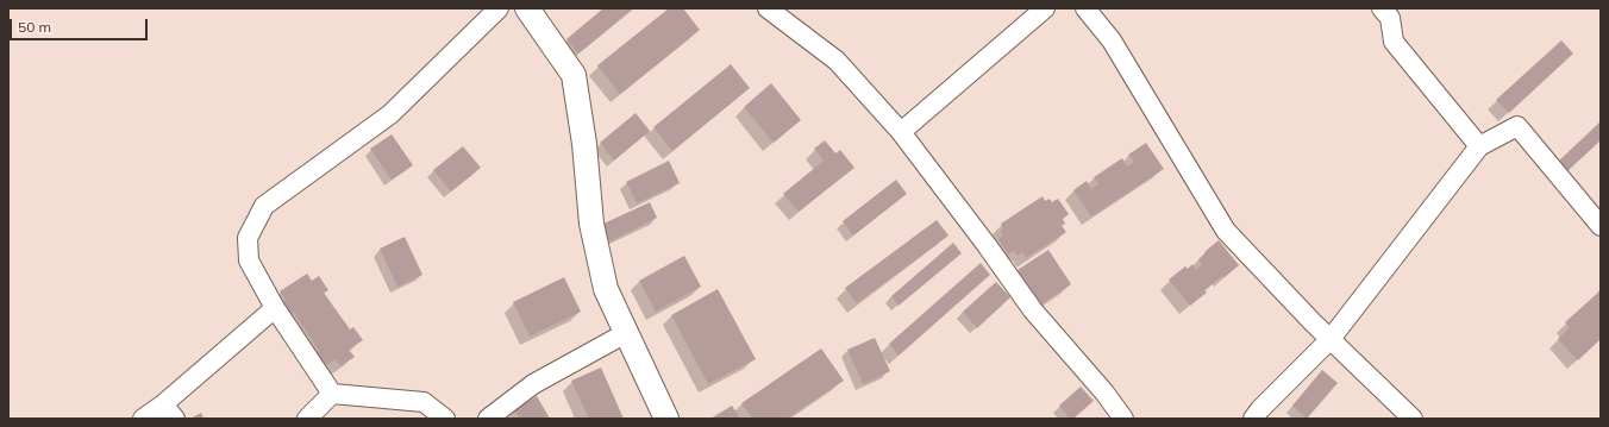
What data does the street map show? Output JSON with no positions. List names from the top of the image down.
{
  "scale_bar": "50 m"
}
